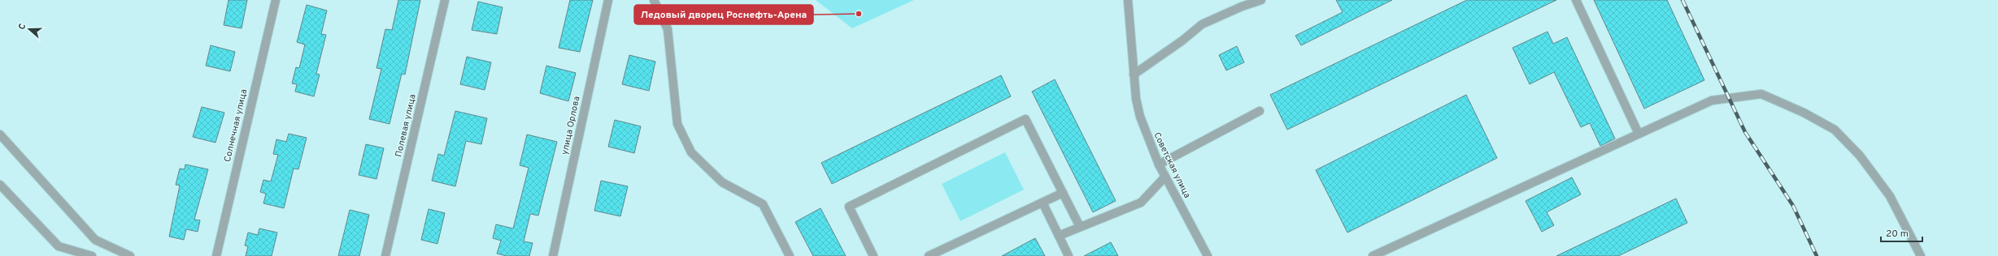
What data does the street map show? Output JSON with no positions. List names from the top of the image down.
{
  "streets": {
    "street": [
      "Солнечная улица",
      "Полевая улица",
      "улица Орлова",
      "Советская улица"
    ]
  },
  "places": ["Ледовый дворец Роснефть-Арена"],
  "scale_bar": "20 m",
  "north": "left"
}
